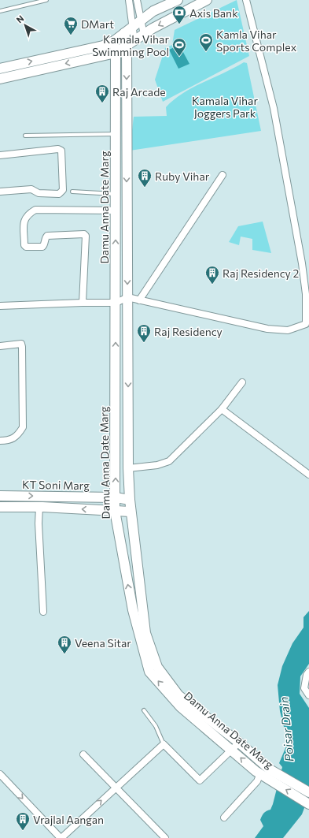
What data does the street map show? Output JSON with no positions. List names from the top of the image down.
{
  "streets": {
    "street": ["Damu Anna Date Marg", "KT Soni Marg"]
  },
  "crossings": [
    ["Damu Anna Date Marg", "KT Soni Marg"]
  ],
  "water": ["Poisar Drain"],
  "parks": ["Kamala Vihar Joggers Park"],
  "places": {
    "bank": ["Axis Bank"],
    "supermarket": ["DMart"],
    "sports": ["Kamla Vihar Sports Complex", "Kamala Vihar Swimming Pool"],
    "building": [
      "Raj Arcade",
      "Ruby Vihar",
      "Raj Residency 2",
      "Raj Residency",
      "Veena Sitar",
      "Vrajlal Aangan"
    ]
  },
  "north": "top left"
}
